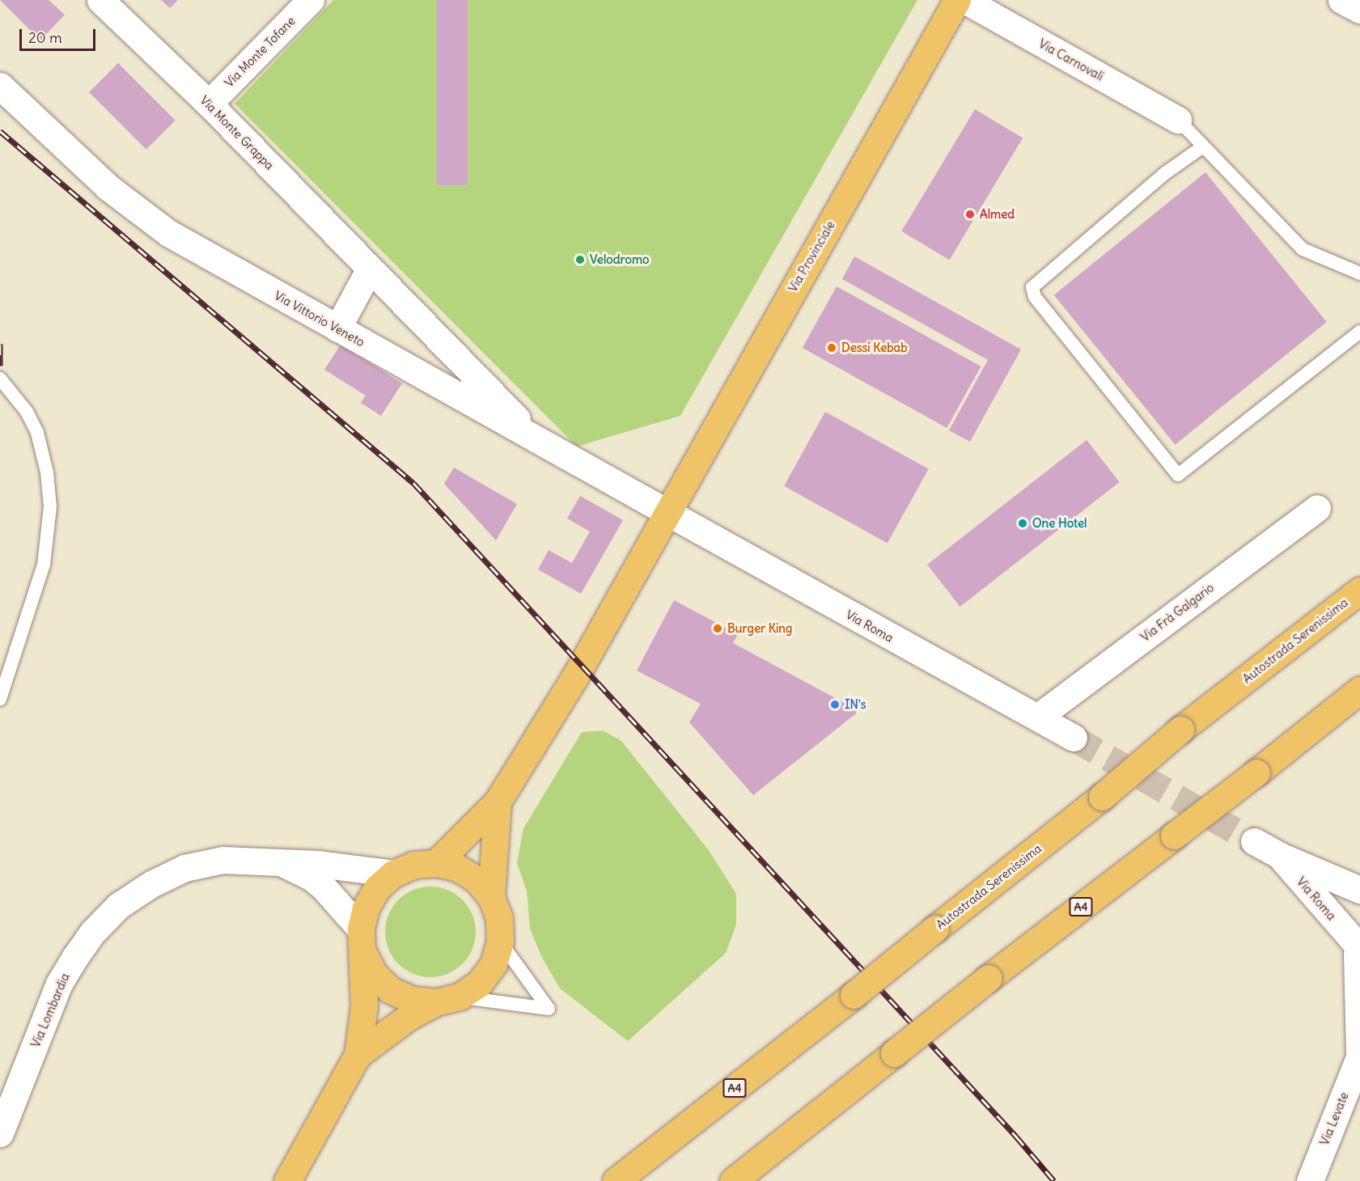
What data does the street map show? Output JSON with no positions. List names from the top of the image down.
{
  "streets": {
    "main road": ["Via Provinciale", "Autostrada Serenissima", "A4"],
    "street": [
      "Via Monte Tofane",
      "Via Carnovali",
      "Via Monte Grappa",
      "Via Vittorio Veneto",
      "Via Frà Galgario",
      "Via Roma",
      "Via Lombardia",
      "Via Levate"
    ]
  },
  "crossings": [
    ["Via Monte Tofane", "Via Monte Grappa"],
    ["Via Monte Grappa", "Via Vittorio Veneto"],
    ["Via Provinciale", "Via Vittorio Veneto"],
    ["Via Provinciale", "Via Roma"],
    ["Via Vittorio Veneto", "Via Roma"],
    ["Via Frà Galgario", "Via Roma"],
    ["Via Roma", "Via Levate"]
  ],
  "places": [
    "Almed",
    "Velodromo",
    "Dessi Kebab",
    "One Hotel",
    "Burger King",
    "IN's"
  ],
  "scale_bar": "20 m"
}
